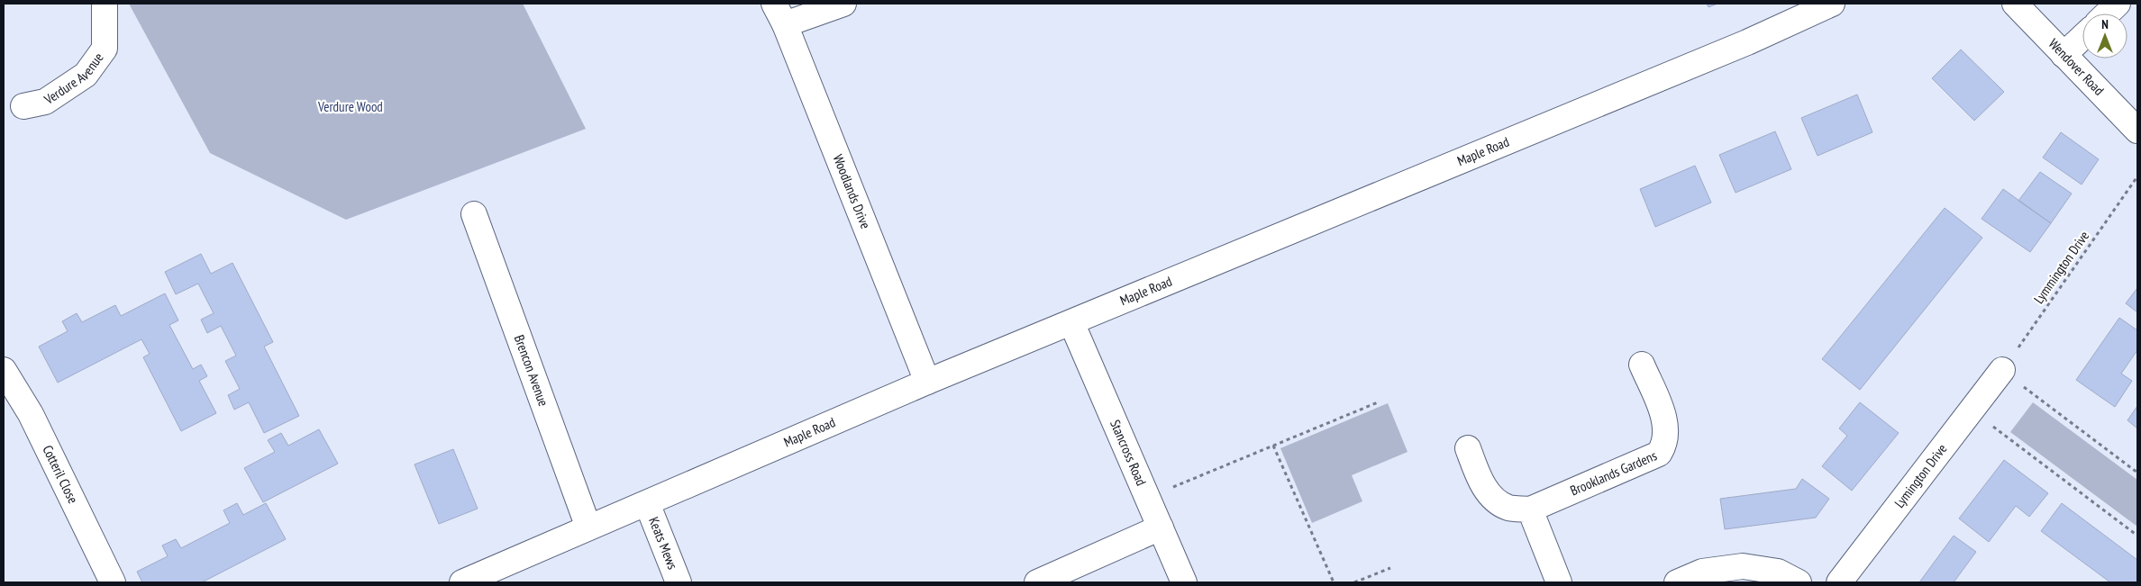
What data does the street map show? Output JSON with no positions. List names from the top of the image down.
{
  "streets": {
    "street": [
      "Wendover Road",
      "Verdure Avenue",
      "Maple Road",
      "Woodlands Drive",
      "Brencon Avenue",
      "Stancross Road",
      "Brooklands Gardens",
      "Cotteril Close",
      "Lymington Drive",
      "Keats Mews"
    ],
    "path": ["Lymmington Drive"]
  },
  "crossings": [
    ["Maple Road", "Woodlands Drive"],
    ["Maple Road", "Brencon Avenue"],
    ["Maple Road", "Stancross Road"],
    ["Maple Road", "Keats Mews"],
    ["Lymmington Drive", "Lymington Drive"]
  ],
  "parks": ["Verdure Wood"],
  "north": "top"
}
